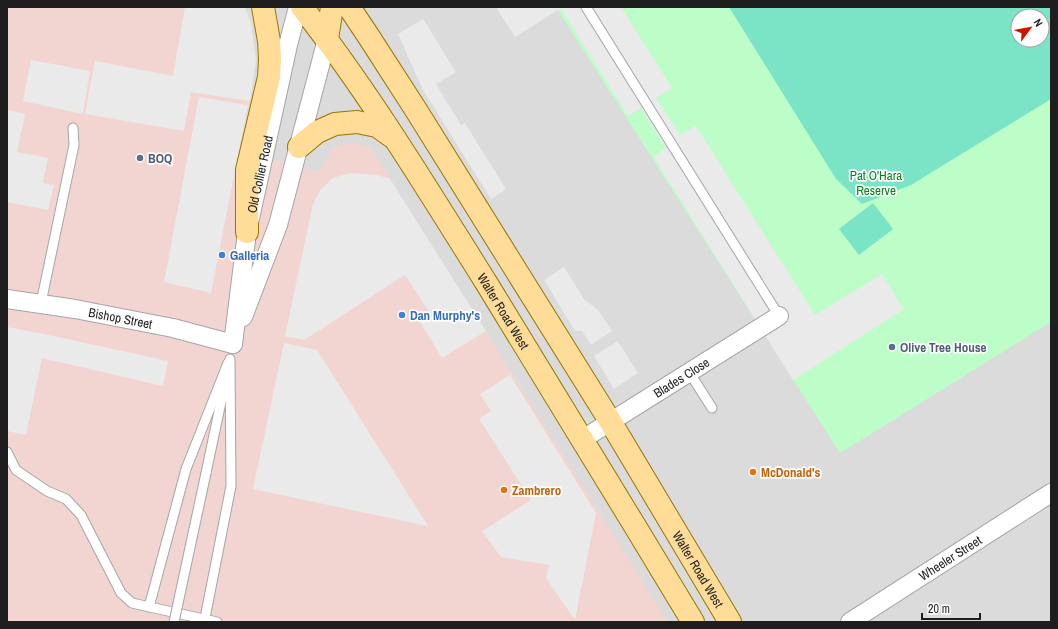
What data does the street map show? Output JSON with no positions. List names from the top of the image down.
{
  "streets": {
    "main road": ["Walter Road West"],
    "street": [
      "Old Collier Road",
      "Bishop Street",
      "Blades Close",
      "Wheeler Street"
    ]
  },
  "crossings": [
    ["Old Collier Road", "Walter Road West"],
    ["Old Collier Road", "Bishop Street"],
    ["Walter Road West", "Blades Close"]
  ],
  "parks": ["Pat O'Hara Reserve"],
  "places": [
    "BOQ",
    "Galleria",
    "Dan Murphy's",
    "Olive Tree House",
    "McDonald's",
    "Zambrero"
  ],
  "scale_bar": "20 m",
  "north": "top right"
}
